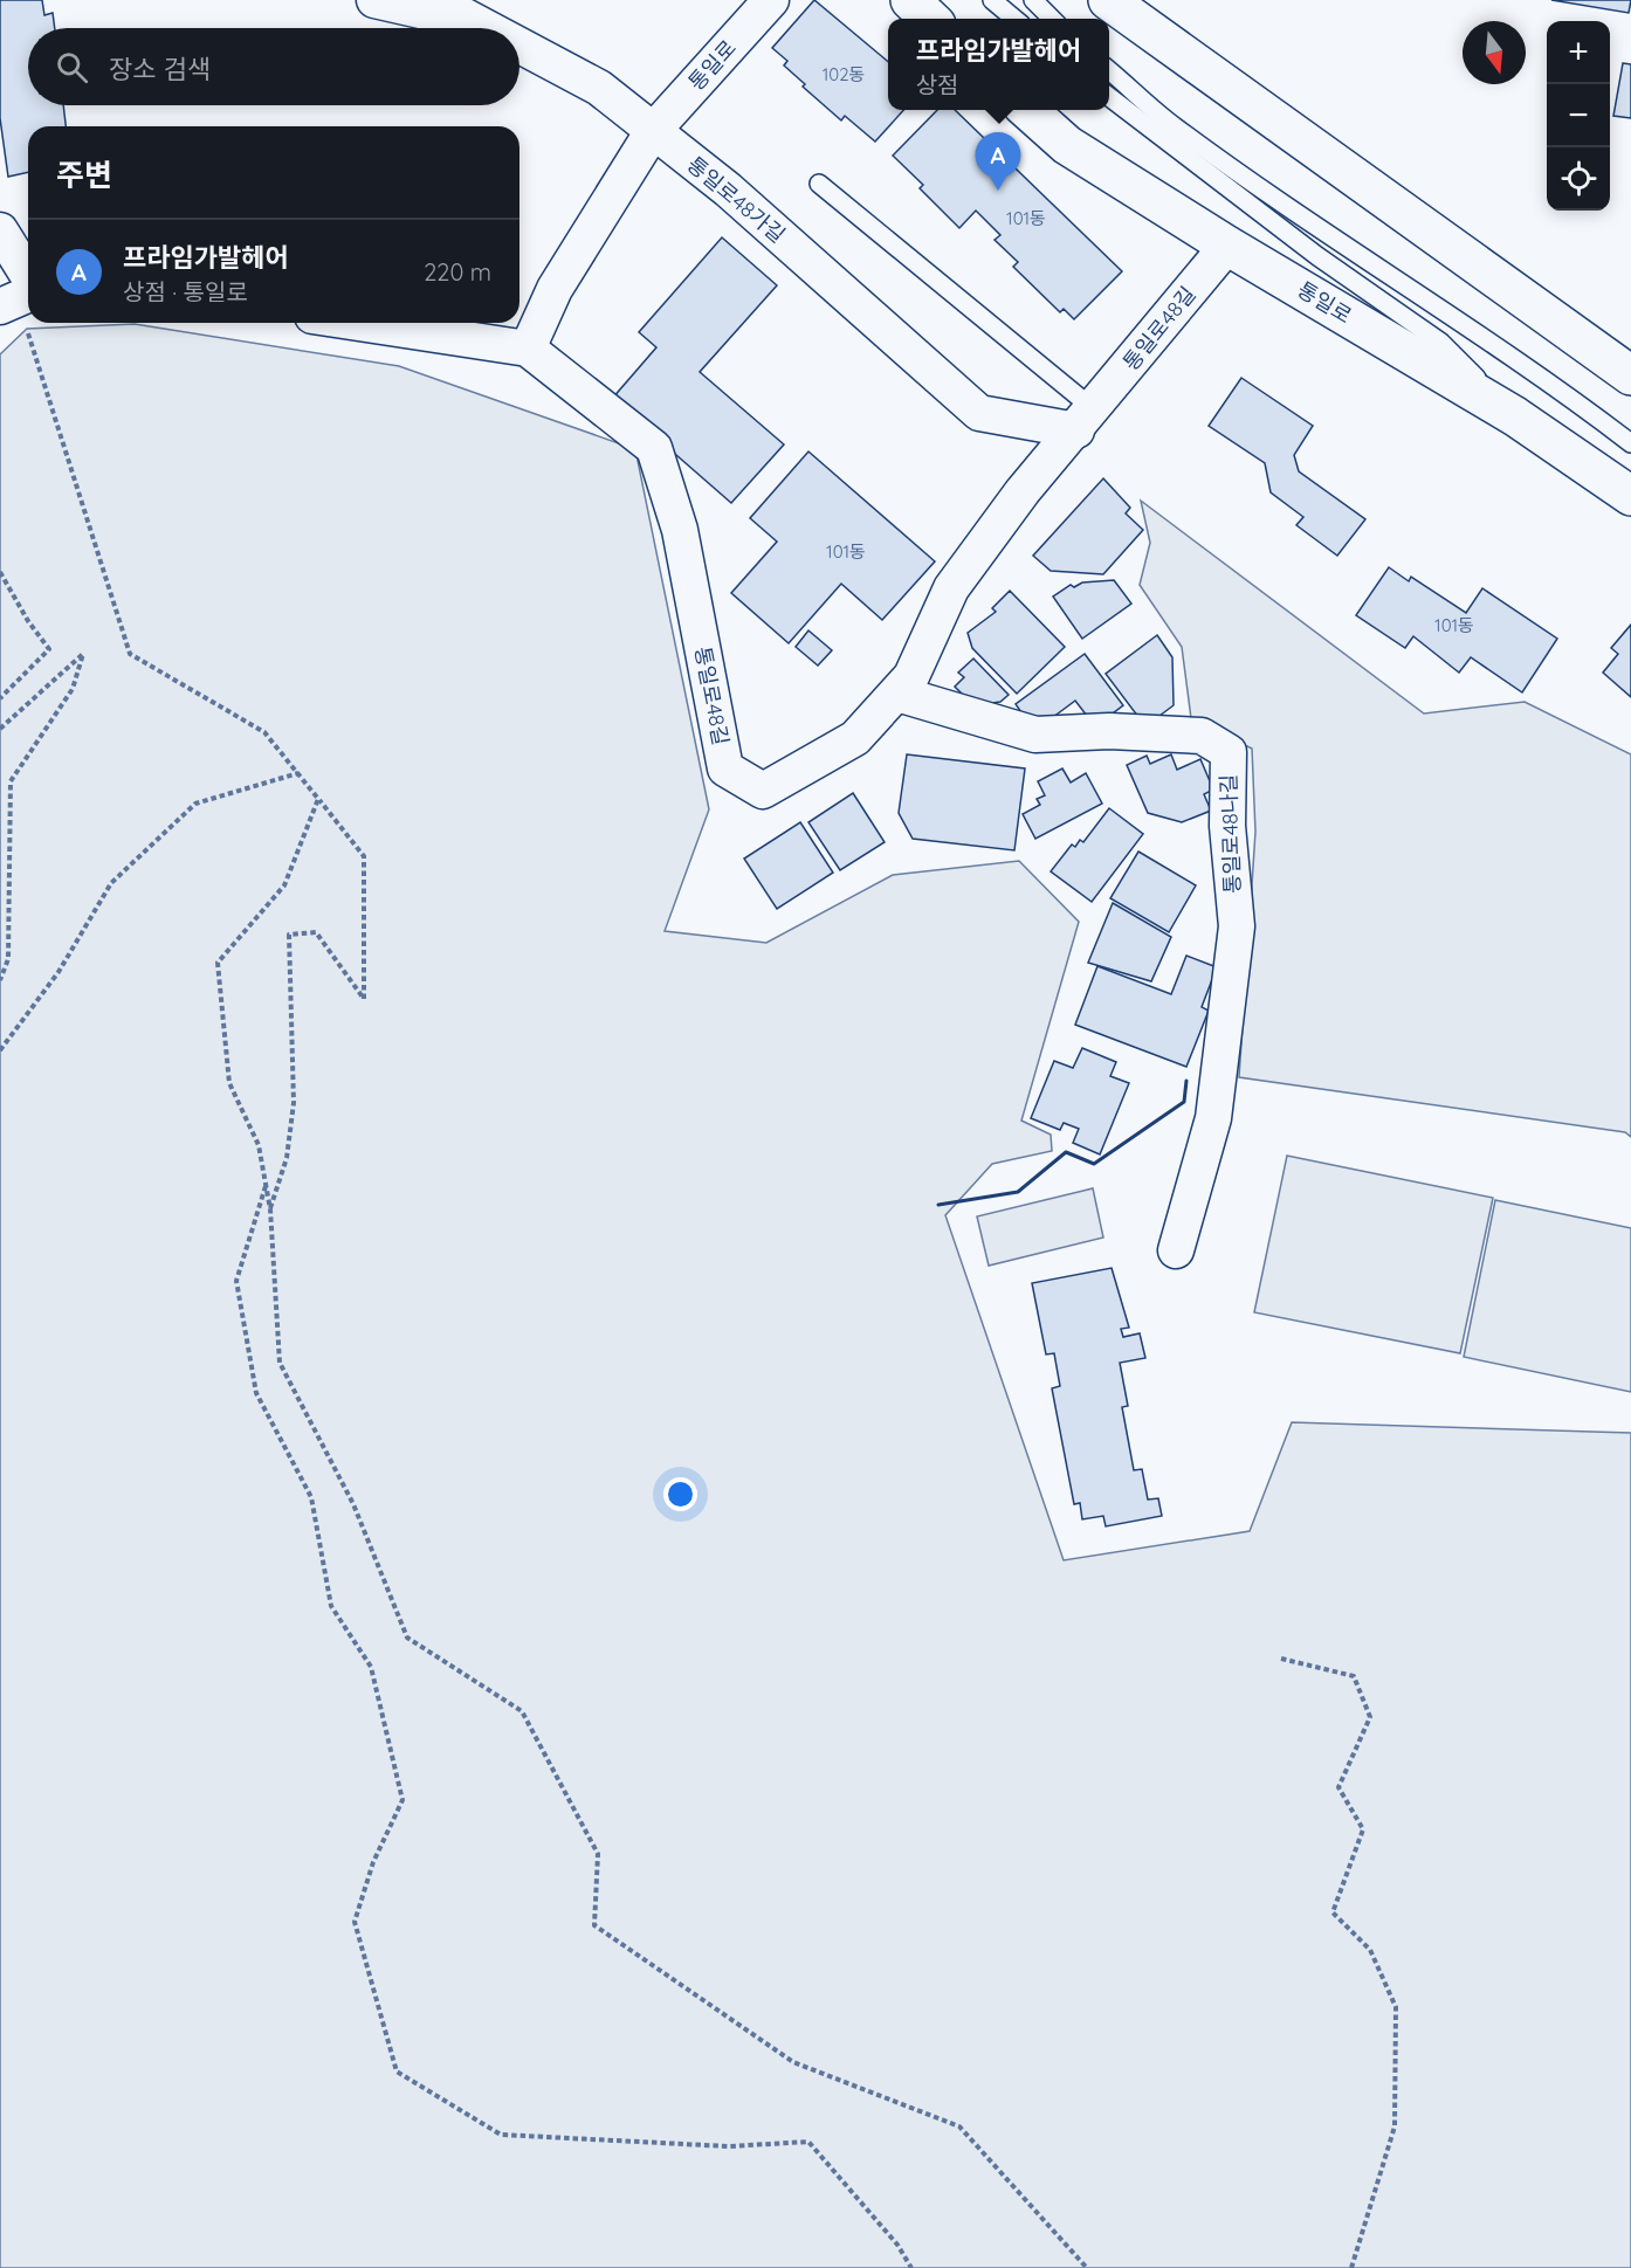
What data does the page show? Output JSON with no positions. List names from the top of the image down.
{
  "streets": {
    "main road": ["통일로"],
    "street": ["통일로48가길", "통일로48길", "통일로48나길"]
  },
  "crossings": [
    ["통일로", "통일로48가길"],
    ["통일로", "통일로48길"],
    ["통일로48가길", "통일로48길"],
    ["통일로48길", "통일로48나길"]
  ],
  "house_numbers": [
    "102동",
    "101동",
    "101동",
    "101동"
  ],
  "north": "bottom",
  "page": {
    "popup": ["프라임가발헤어", "상점"],
    "map_buttons": ["+", "−"],
    "search": "장소 검색",
    "heading": "주변",
    "pins": "A",
    "list": [
      {
        "mark": "A",
        "name": "프라임가발헤어",
        "note": "상점 · 통일로",
        "value": "220 m"
      }
    ]
  }
}
